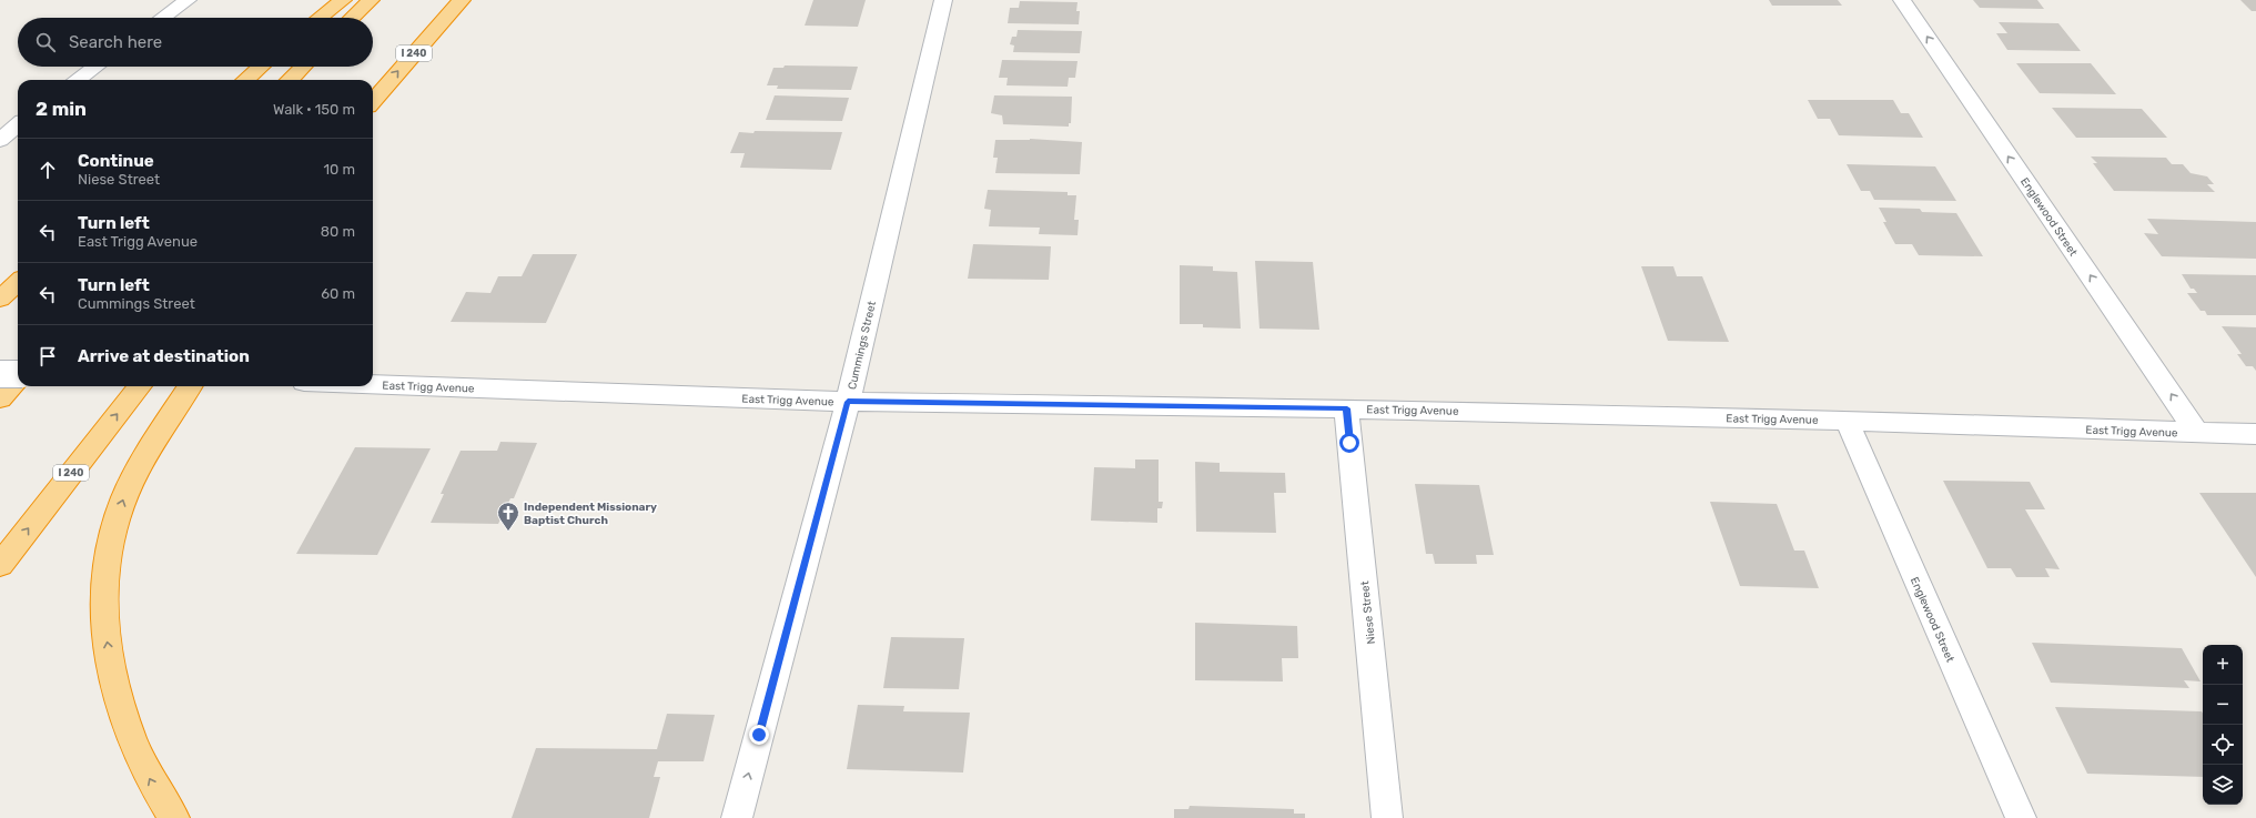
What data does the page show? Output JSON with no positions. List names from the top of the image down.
{
  "streets": {
    "highway": ["I 240"],
    "street": [
      "Englewood Street",
      "Cummings Street",
      "East Trigg Avenue",
      "Niese Street"
    ]
  },
  "crossings": [
    ["Englewood Street", "East Trigg Avenue"],
    ["Cummings Street", "East Trigg Avenue"],
    ["East Trigg Avenue", "Niese Street"]
  ],
  "one_way": ["Englewood Street", "Cummings Street"],
  "places": {
    "church": ["Independent Missionary Baptist Church"]
  },
  "page": {
    "search": "Search here",
    "heading": ["2 min", "Walk · 150 m"],
    "list": [
      ["Continue", "Niese Street", "10 m"],
      ["Turn left", "East Trigg Avenue", "80 m"],
      ["Turn left", "Cummings Street", "60 m"],
      "Arrive at destination"
    ],
    "map_buttons": ["+", "−"]
  }
}
